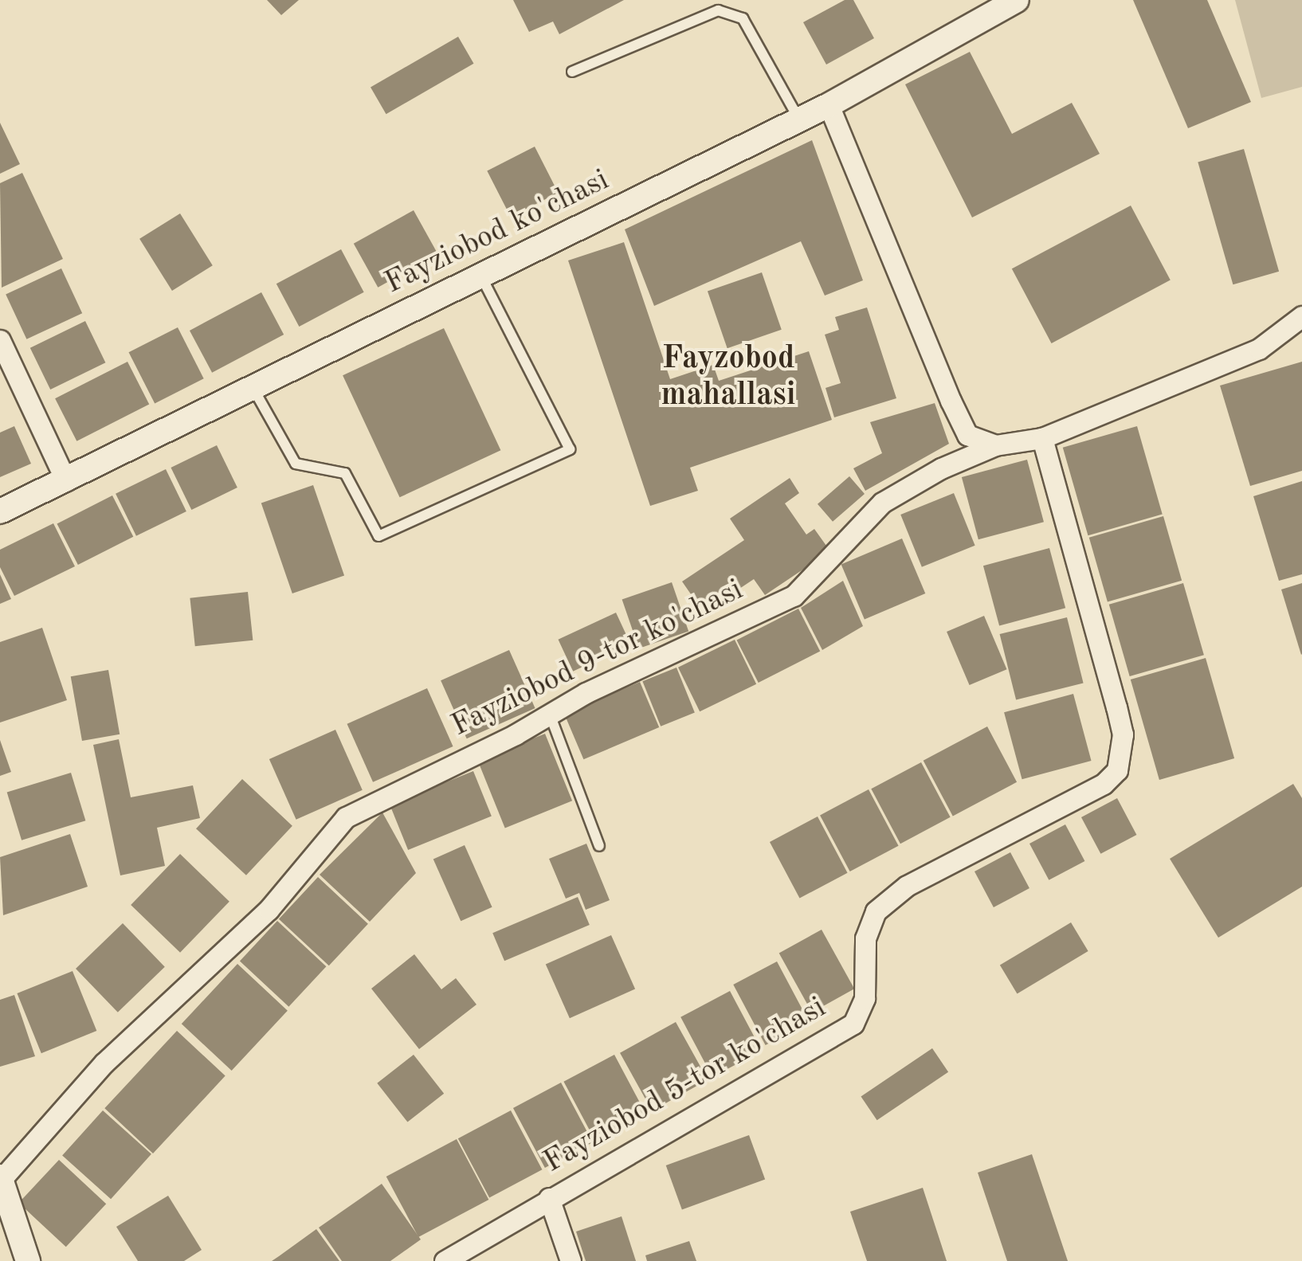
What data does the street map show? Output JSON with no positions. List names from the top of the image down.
{
  "streets": {
    "street": ["Fayziobod ko'chasi", "Fayziobod 9-tor ko'chasi", "Fayziobod 5-tor ko'chasi"]
  },
  "crossings": [
    ["Fayziobod 9-tor ko'chasi", "Fayziobod 5-tor ko'chasi"]
  ],
  "districts": ["Fayzobod mahallasi"]
}
